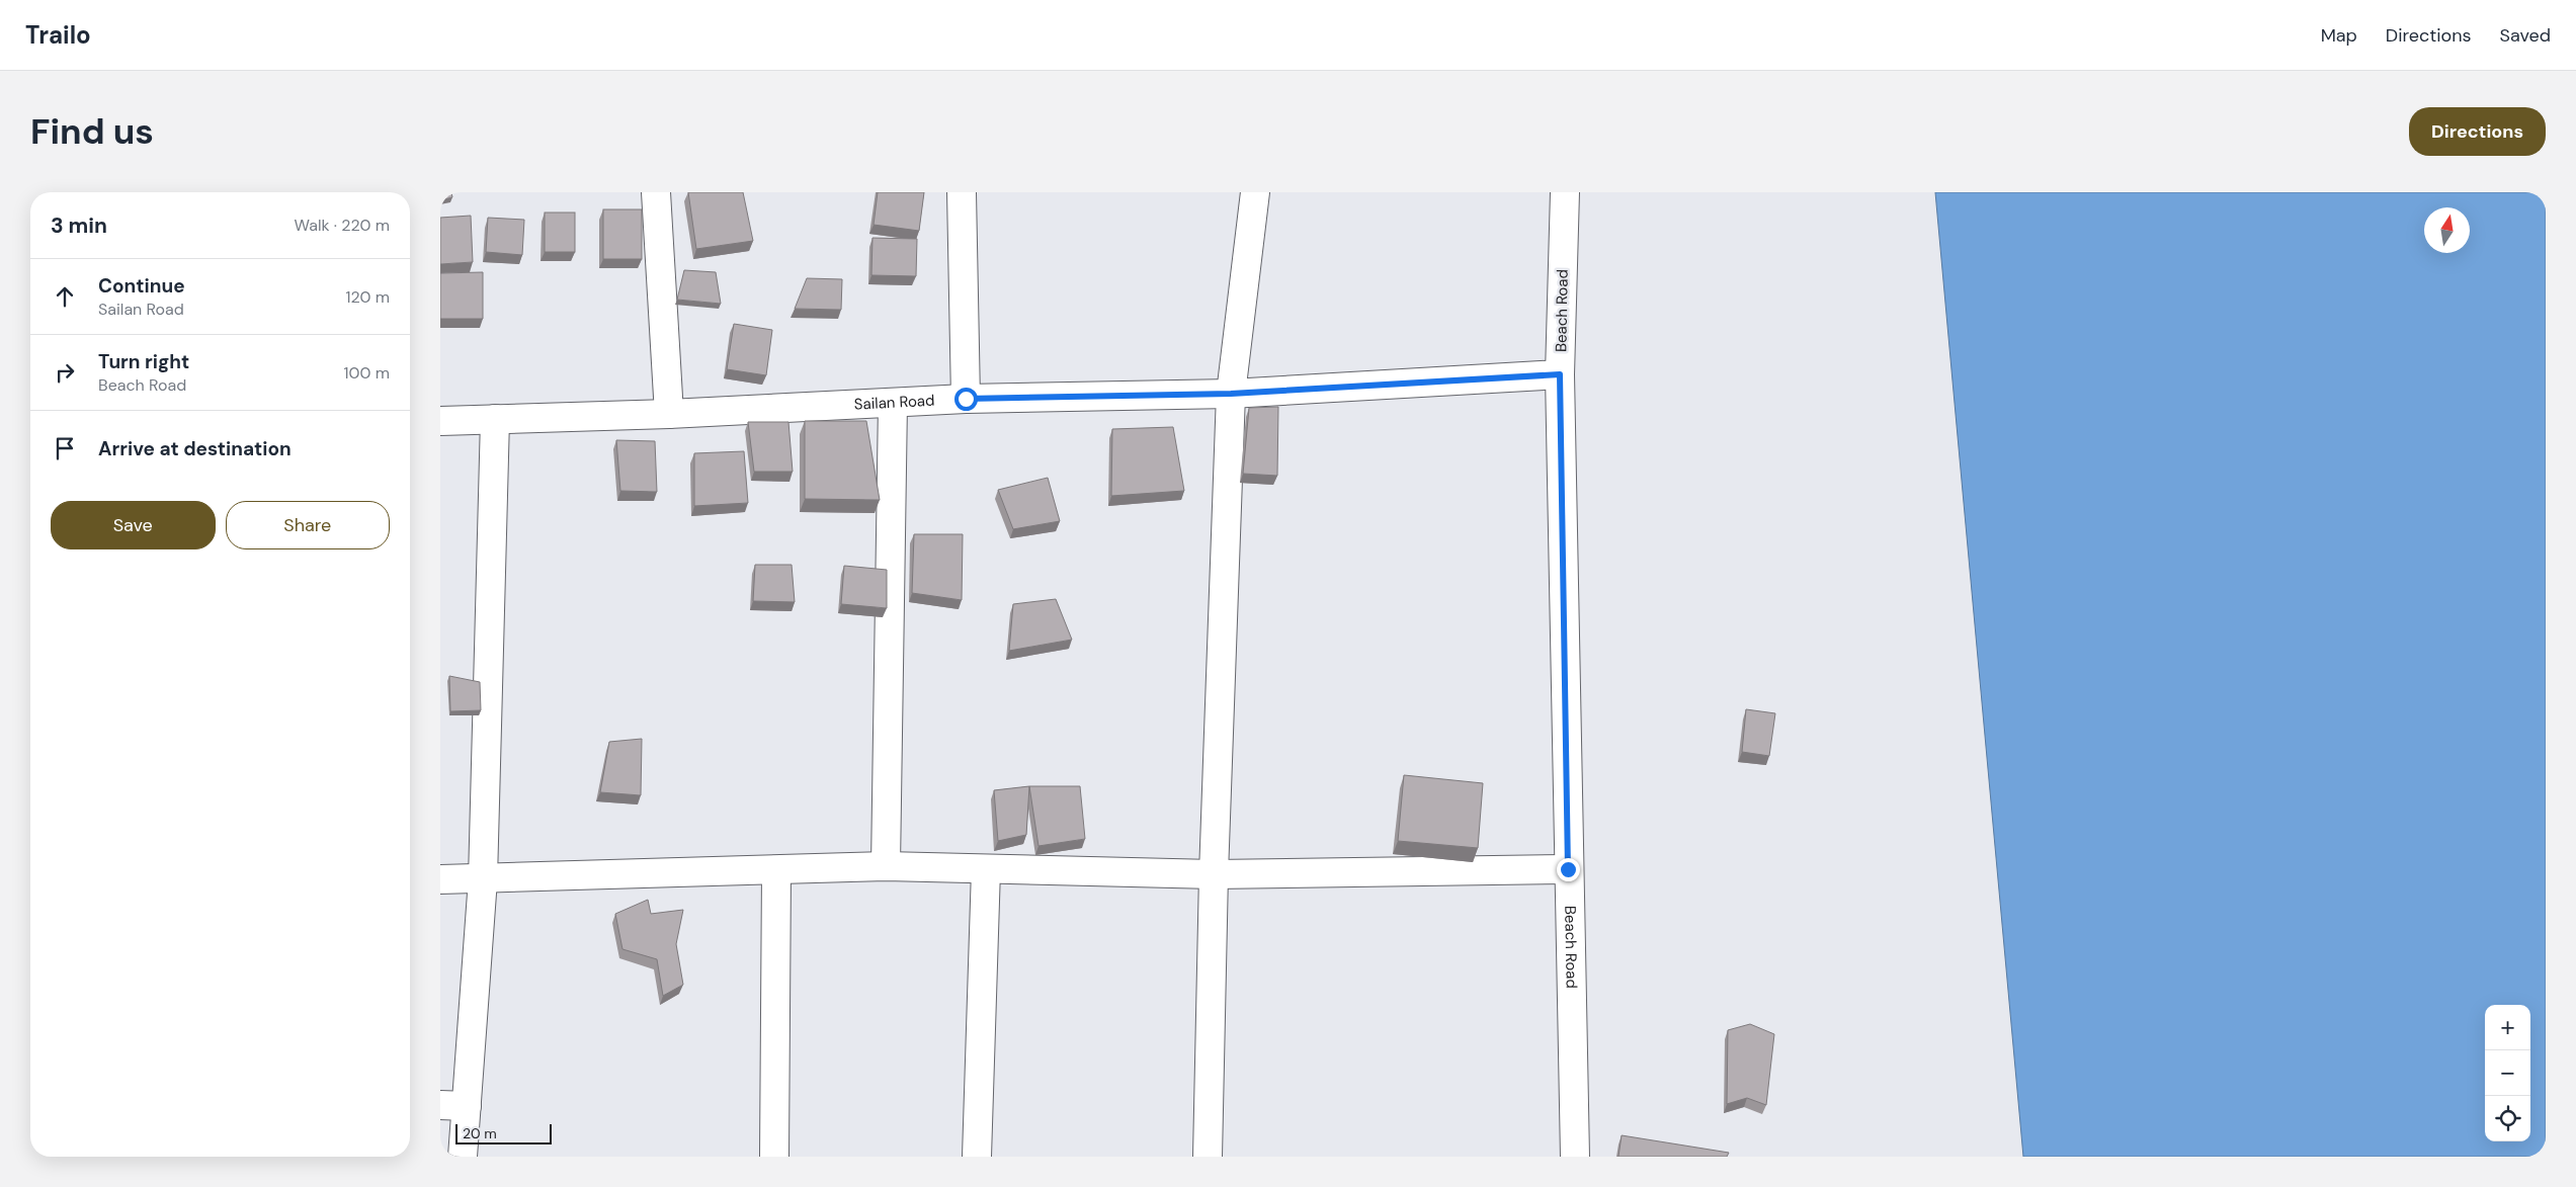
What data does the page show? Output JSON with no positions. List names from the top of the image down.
{
  "streets": {
    "street": ["Beach Road", "Sailan Road"]
  },
  "crossings": [
    ["Beach Road", "Sailan Road"]
  ],
  "scale_bar": "20 m",
  "north": "top",
  "page": {
    "header": "Trailo",
    "nav": ["Map", "Directions", "Saved"],
    "buttons": [
      "Directions",
      ["Save", "Share"]
    ],
    "title": "Find us",
    "heading": ["3 min", "Walk · 220 m"],
    "list": [
      ["Continue", "Sailan Road", "120 m"],
      ["Turn right", "Beach Road", "100 m"],
      "Arrive at destination"
    ],
    "map_buttons": ["+", "−"],
    "scale": "20 m"
  }
}
